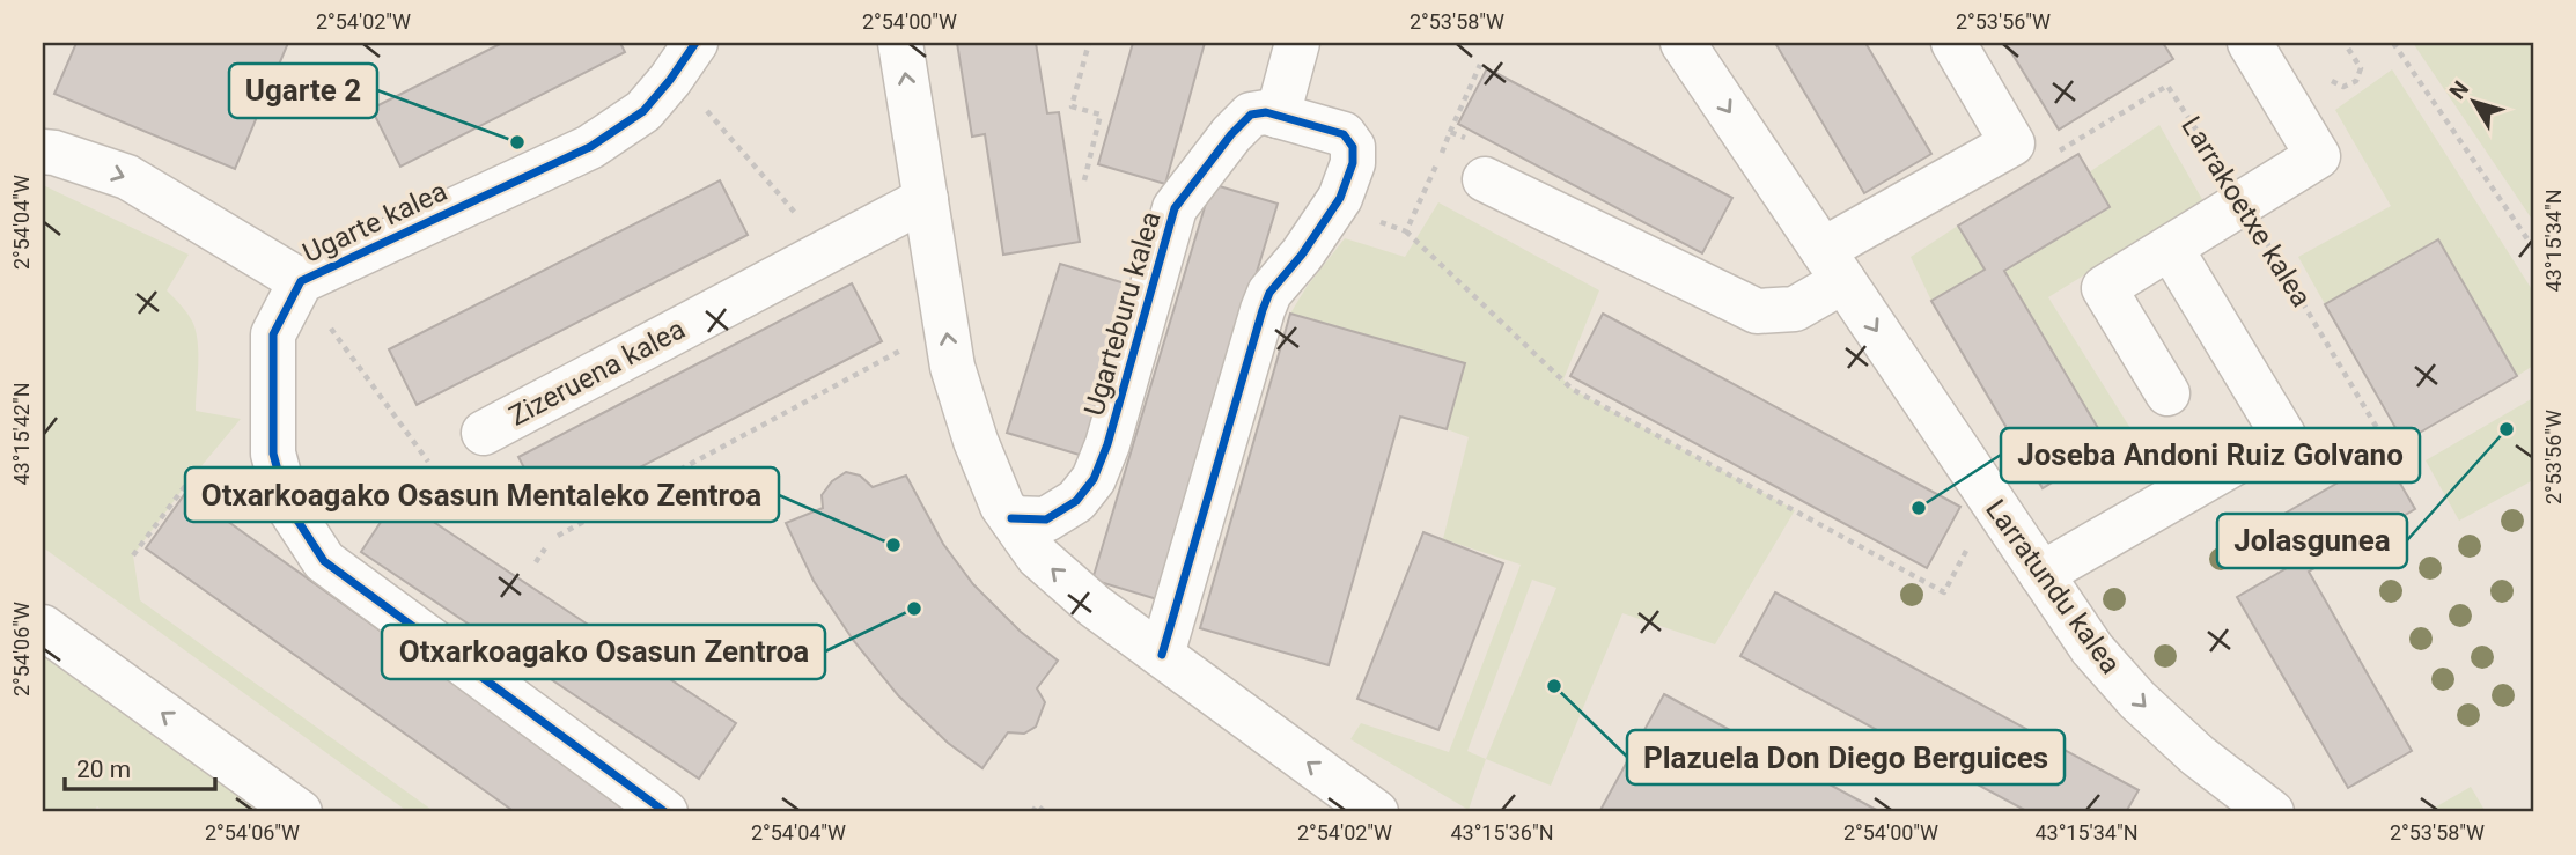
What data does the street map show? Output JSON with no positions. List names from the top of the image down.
{
  "streets": {
    "street": [
      "Ugarte kalea",
      "Ugarteburu kalea",
      "Zizeruena kalea",
      "Larratundu kalea"
    ],
    "path": ["Larrakoetxe kalea"]
  },
  "one_way": ["Larratundu kalea"],
  "places": [
    "Ugarte 2",
    "Jolasgunea",
    "Joseba Andoni Ruiz Golvano",
    "Otxarkoagako Osasun Mentaleko Zentroa",
    "Otxarkoagako Osasun Zentroa",
    "Plazuela Don Diego Berguices"
  ],
  "scale_bar": "20 m",
  "north": "top left",
  "coordinates": [
    "2°54'02\"W",
    "2°54'00\"W",
    "2°53'58\"W",
    "2°53'56\"W",
    "2°54'04\"W",
    "43°15'34\"N",
    "43°15'42\"N",
    "2°54'06\"W",
    "43°15'36\"N"
  ]
}
